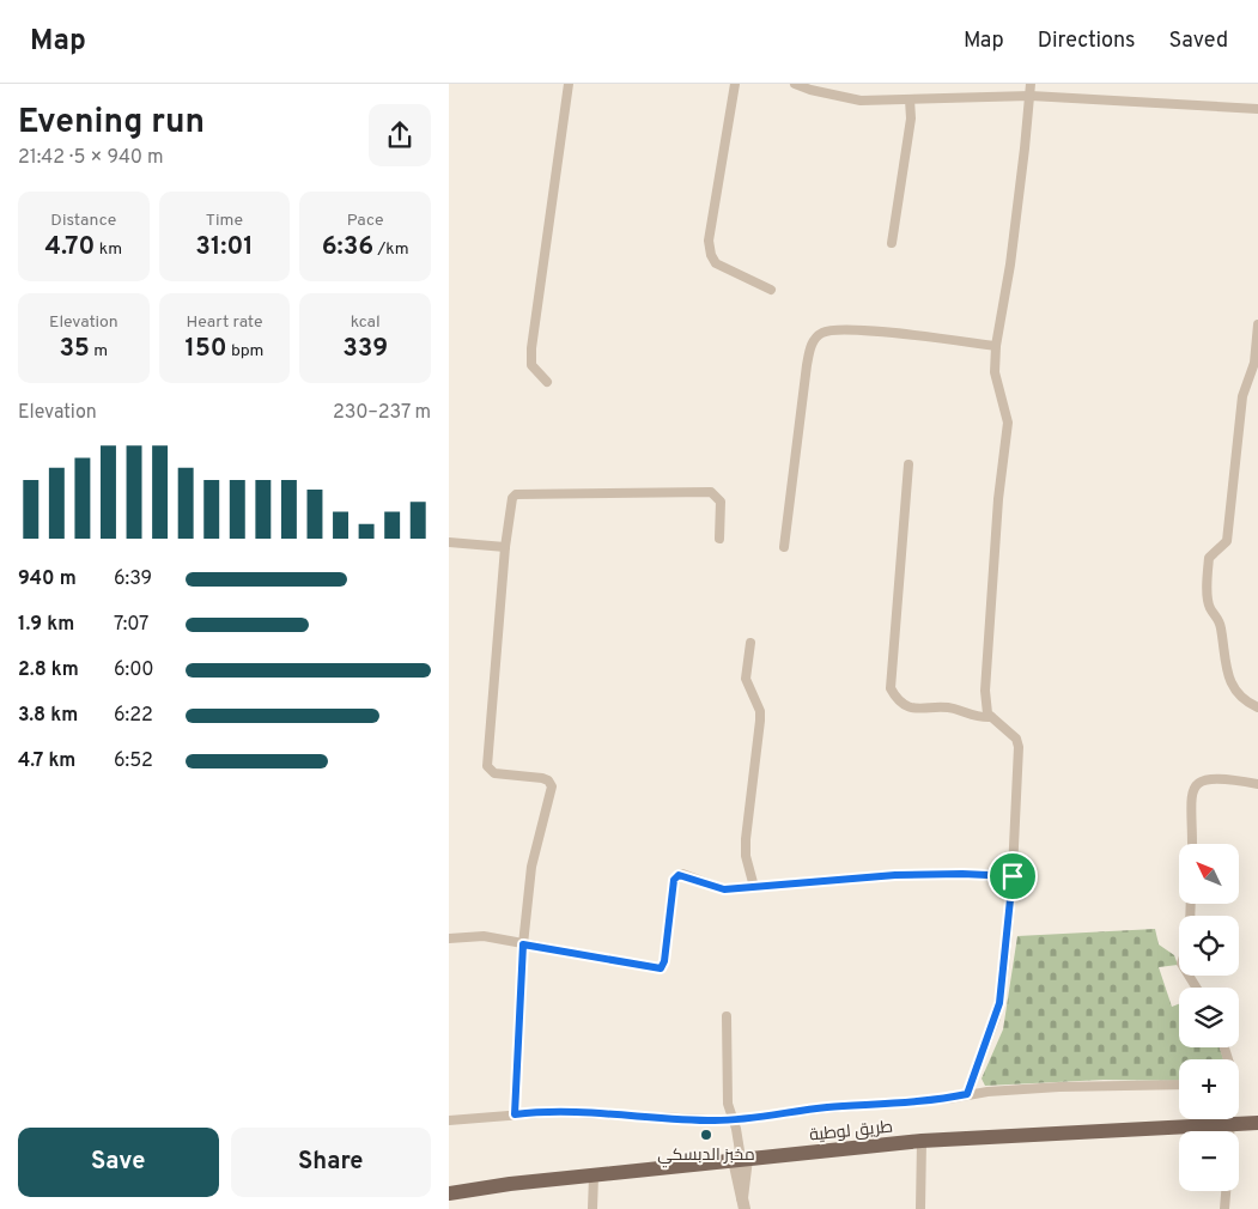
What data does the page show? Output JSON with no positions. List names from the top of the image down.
{
  "streets": {
    "main road": ["طريق لوطية"]
  },
  "places": ["مخبز الدبسكي"],
  "north": "top left",
  "page": {
    "header": "Map",
    "nav": ["Map", "Directions", "Saved"],
    "heading": ["Evening run", "21:42 · 5 × 940 m"],
    "stats": [
      ["Distance", "4.70 km"],
      ["Time", "31:01"],
      ["Pace", "6:36 /km"],
      ["Elevation", "35 m"],
      ["Heart rate", "150 bpm"],
      ["kcal", "339"]
    ],
    "chart": ["Elevation", "230–237 m"],
    "list": [
      {
        "name": "940 m",
        "note": "6:39"
      },
      {
        "name": "1.9 km",
        "note": "7:07"
      },
      {
        "name": "2.8 km",
        "note": "6:00"
      },
      {
        "name": "3.8 km",
        "note": "6:22"
      },
      {
        "name": "4.7 km",
        "note": "6:52"
      }
    ],
    "map_buttons": ["+", "−"],
    "buttons": ["Save", "Share"]
  }
}
